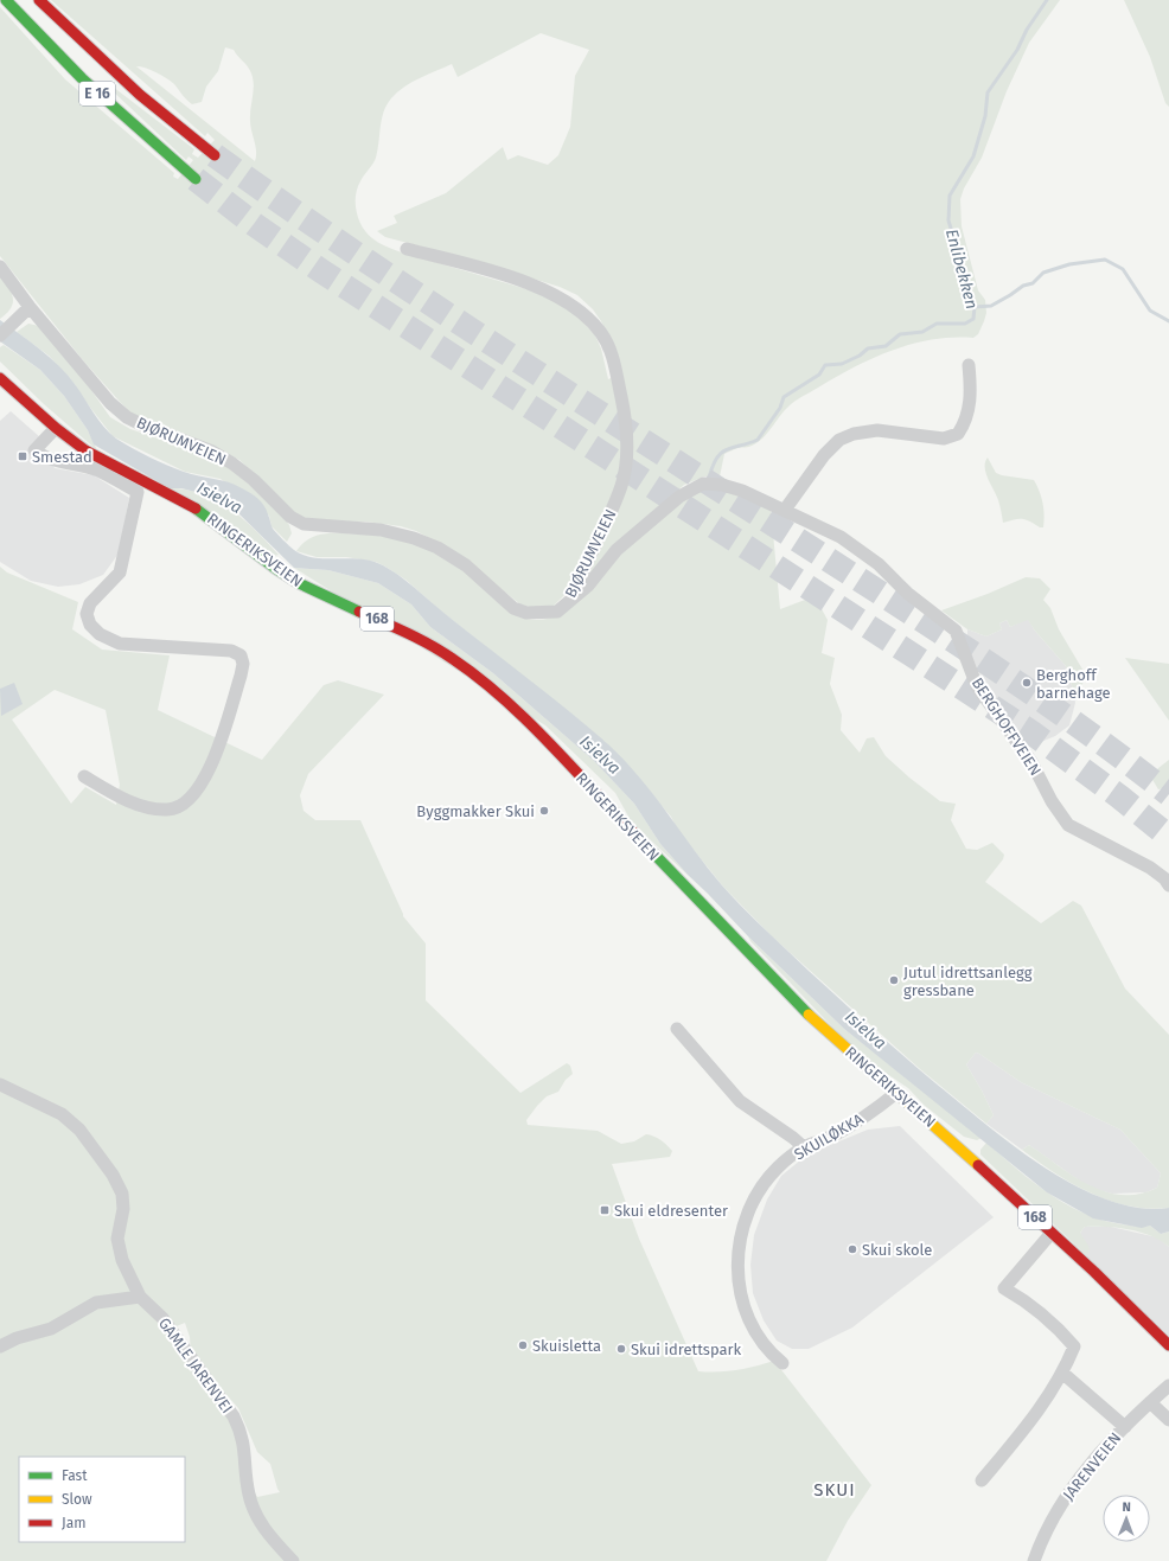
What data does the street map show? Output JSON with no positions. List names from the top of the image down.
{
  "streets": {
    "main road": ["E 16", "RINGERIKSVEIEN", "168"],
    "street": [
      "BJØRUMVEIEN",
      "BERGHOFFVEIEN",
      "SKUILØKKA",
      "GAMLE JARENVEI",
      "JARENVEIEN"
    ]
  },
  "crossings": [
    ["BJØRUMVEIEN", "BERGHOFFVEIEN"],
    ["RINGERIKSVEIEN", "SKUILØKKA"]
  ],
  "districts": ["SKUI"],
  "water": ["Enlibekken", "Isielva"],
  "places": {
    "transit": ["Smestad", "Skui eldresenter"],
    "other": [
      "Berghoff barnehage",
      "Byggmakker Skui",
      "Jutul idrettsanlegg gressbane",
      "Skui skole",
      "Skuisletta",
      "Skui idrettspark"
    ]
  },
  "legend": ["Fast", "Slow", "Jam"],
  "north": "top"
}
